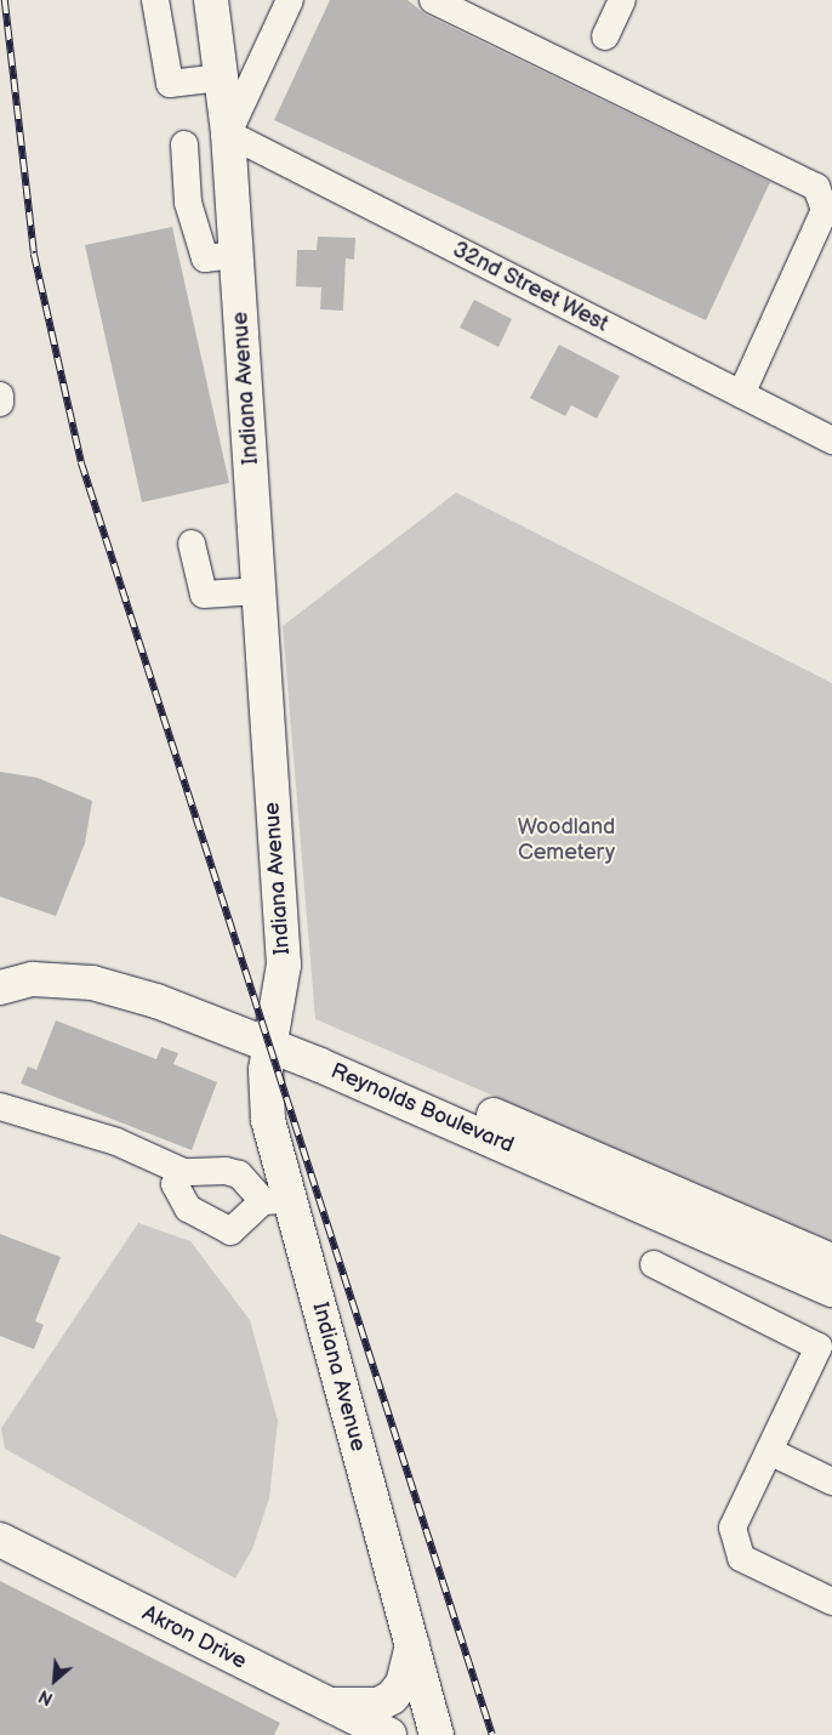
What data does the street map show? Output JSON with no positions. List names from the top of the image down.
{
  "streets": {
    "main road": ["Indiana Avenue", "Reynolds Boulevard", "Akron Drive"],
    "street": ["32nd Street West"]
  },
  "crossings": [
    ["32nd Street West", "Indiana Avenue"],
    ["Indiana Avenue", "Reynolds Boulevard"]
  ],
  "parks": ["Woodland Cemetery"],
  "north": "bottom left"
}
